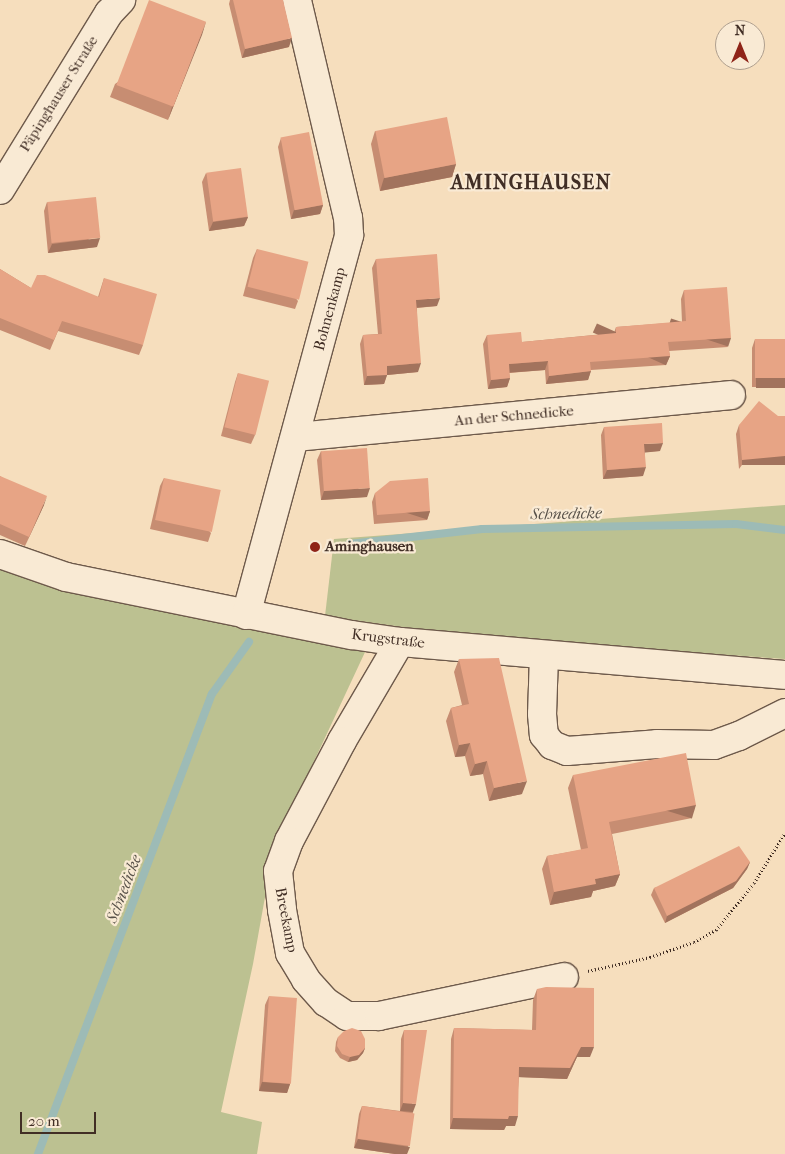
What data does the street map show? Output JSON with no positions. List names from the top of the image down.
{
  "streets": {
    "street": [
      "Päpinghauser Straße",
      "Bohnenkamp",
      "An der Schnedicke",
      "Krugstraße",
      "Breekamp"
    ]
  },
  "crossings": [
    ["Bohnenkamp", "An der Schnedicke"],
    ["Bohnenkamp", "Krugstraße"],
    ["Krugstraße", "Breekamp"]
  ],
  "districts": ["AMINGHAUSEN"],
  "water": ["Schnedicke"],
  "places": ["Aminghausen"],
  "scale_bar": "20 m",
  "north": "top"
}
